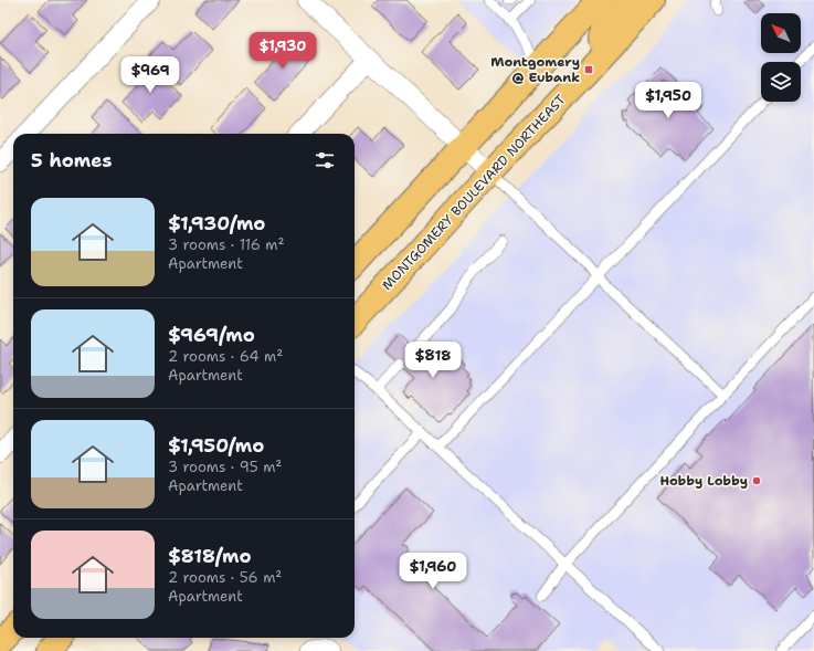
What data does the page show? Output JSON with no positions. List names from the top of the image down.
{
  "streets": {
    "main road": ["MONTGOMERY BOULEVARD NORTHEAST"]
  },
  "places": {
    "transit": ["Montgomery @ Eubank"],
    "other": ["Hobby Lobby"]
  },
  "north": "top left",
  "page": {
    "price": [
      "$1,930",
      "$969",
      "$1,950",
      "$818",
      "$1,960"
    ],
    "heading": "5 homes",
    "list": [
      {
        "name": "$1,930/mo",
        "note": "3 rooms · 116 m² · Apartment"
      },
      {
        "name": "$969/mo",
        "note": "2 rooms · 64 m² · Apartment"
      },
      {
        "name": "$1,950/mo",
        "note": "3 rooms · 95 m² · Apartment"
      },
      {
        "name": "$818/mo",
        "note": "2 rooms · 56 m² · Apartment"
      }
    ]
  }
}
